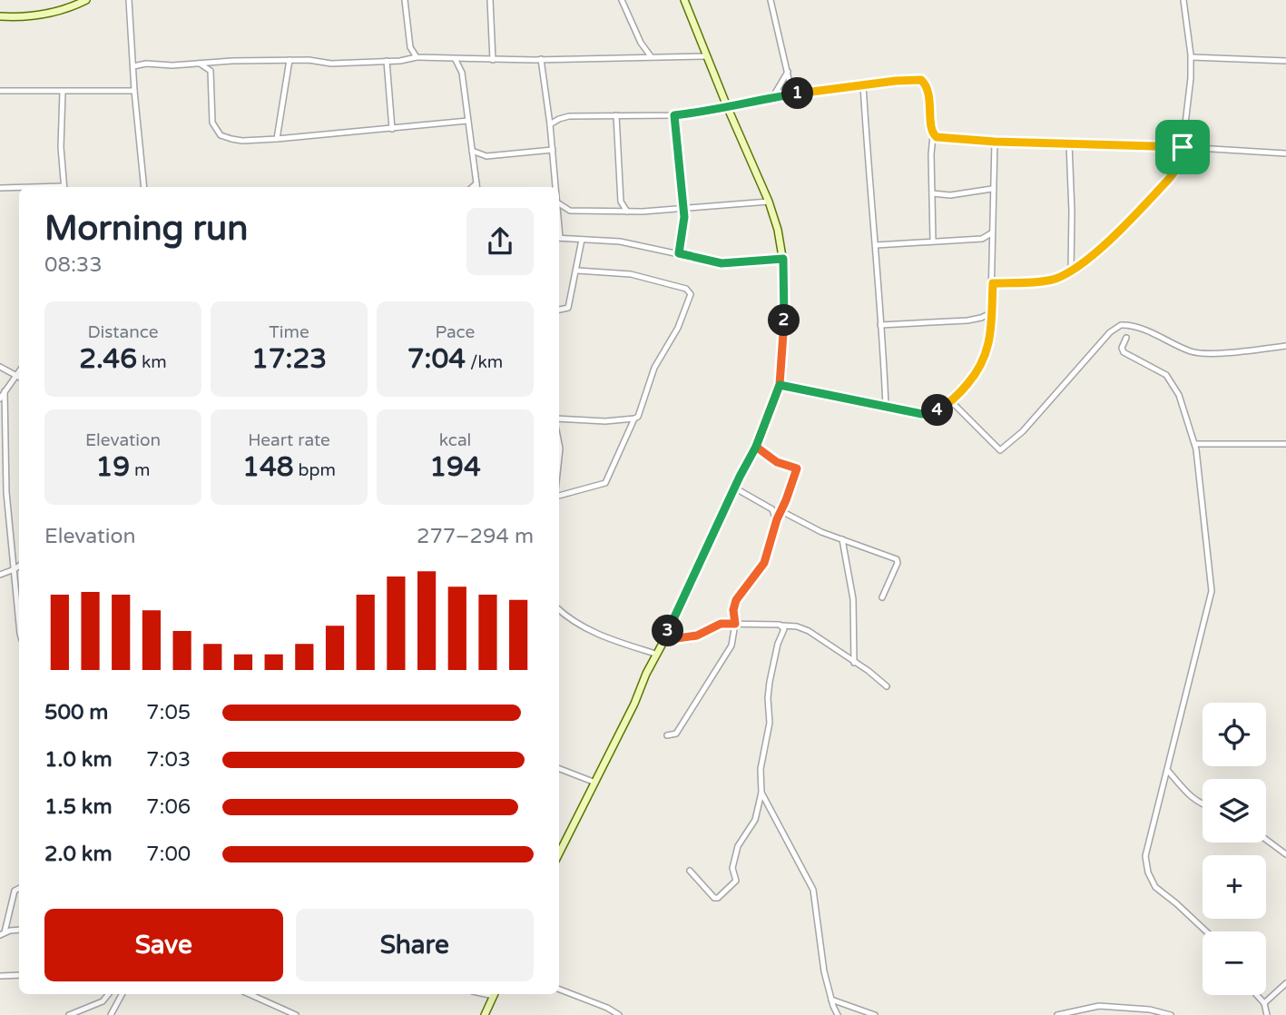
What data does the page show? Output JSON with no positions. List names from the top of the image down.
{
  "page": {
    "pins": [
      "1",
      "2",
      "4",
      "3"
    ],
    "heading": ["Morning run", "08:33"],
    "stats": [
      ["Distance", "2.46 km"],
      ["Time", "17:23"],
      ["Pace", "7:04 /km"],
      ["Elevation", "19 m"],
      ["Heart rate", "148 bpm"],
      ["kcal", "194"]
    ],
    "chart": ["Elevation", "277–294 m"],
    "list": [
      {
        "name": "500 m",
        "note": "7:05"
      },
      {
        "name": "1.0 km",
        "note": "7:03"
      },
      {
        "name": "1.5 km",
        "note": "7:06"
      },
      {
        "name": "2.0 km",
        "note": "7:00"
      }
    ],
    "map_buttons": ["+", "−"],
    "buttons": ["Save", "Share"]
  }
}
